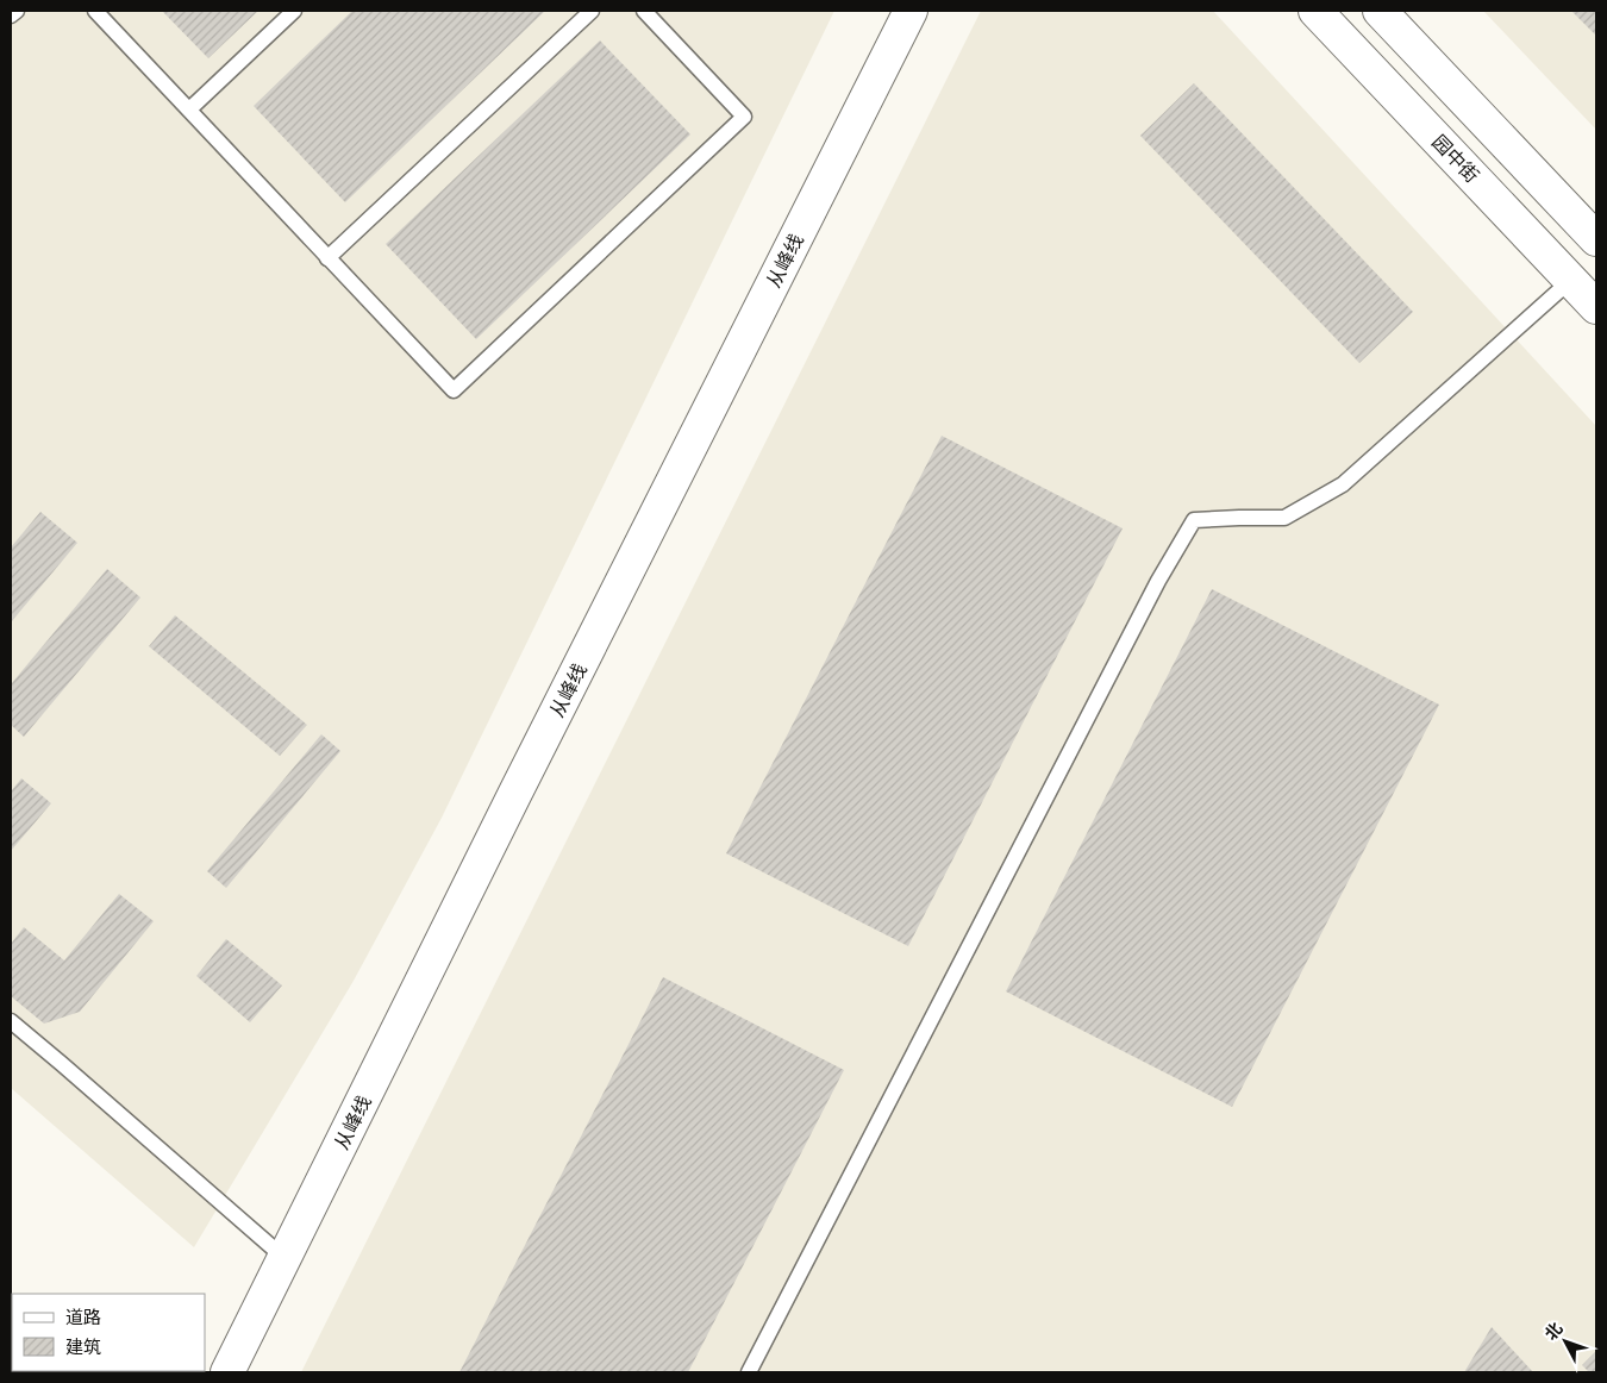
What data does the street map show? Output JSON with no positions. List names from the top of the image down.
{
  "streets": {
    "street": ["园中街", "从峰线"]
  },
  "legend": ["道路", "建筑"],
  "north": "top left"
}
